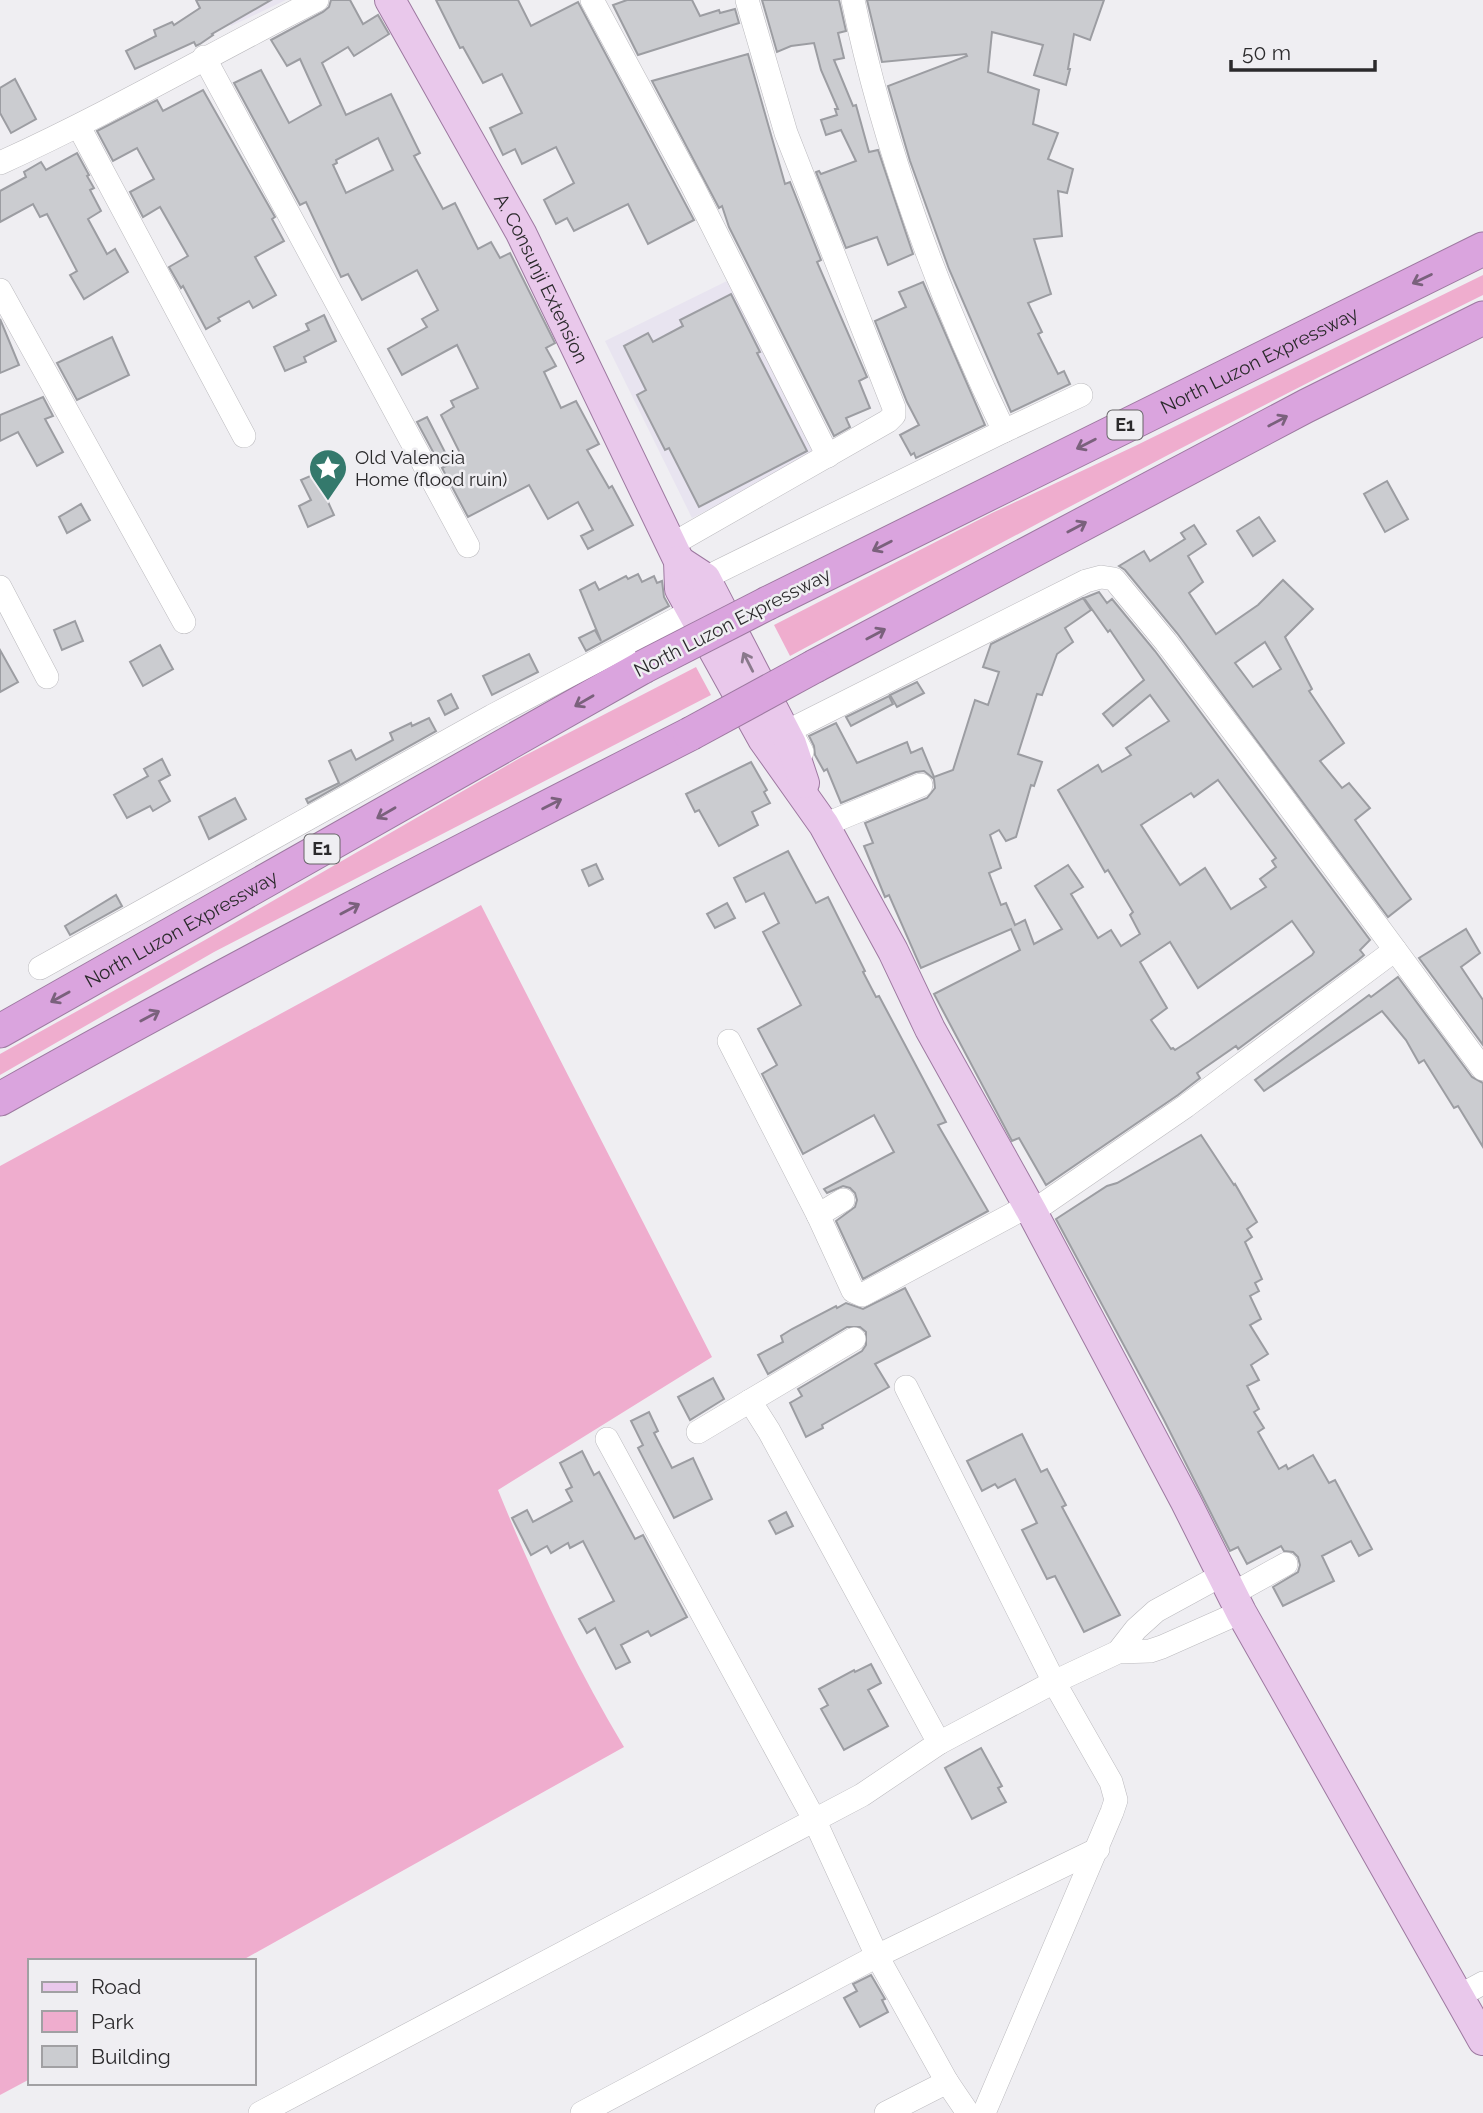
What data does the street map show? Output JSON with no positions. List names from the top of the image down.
{
  "streets": {
    "highway": ["North Luzon Expressway", "E1"],
    "main road": ["A. Consunji Extension"]
  },
  "places": {
    "place": ["Old Valencia Home (flood ruin)"]
  },
  "legend": ["Road", "Park", "Building"],
  "scale_bar": "50 m"
}
